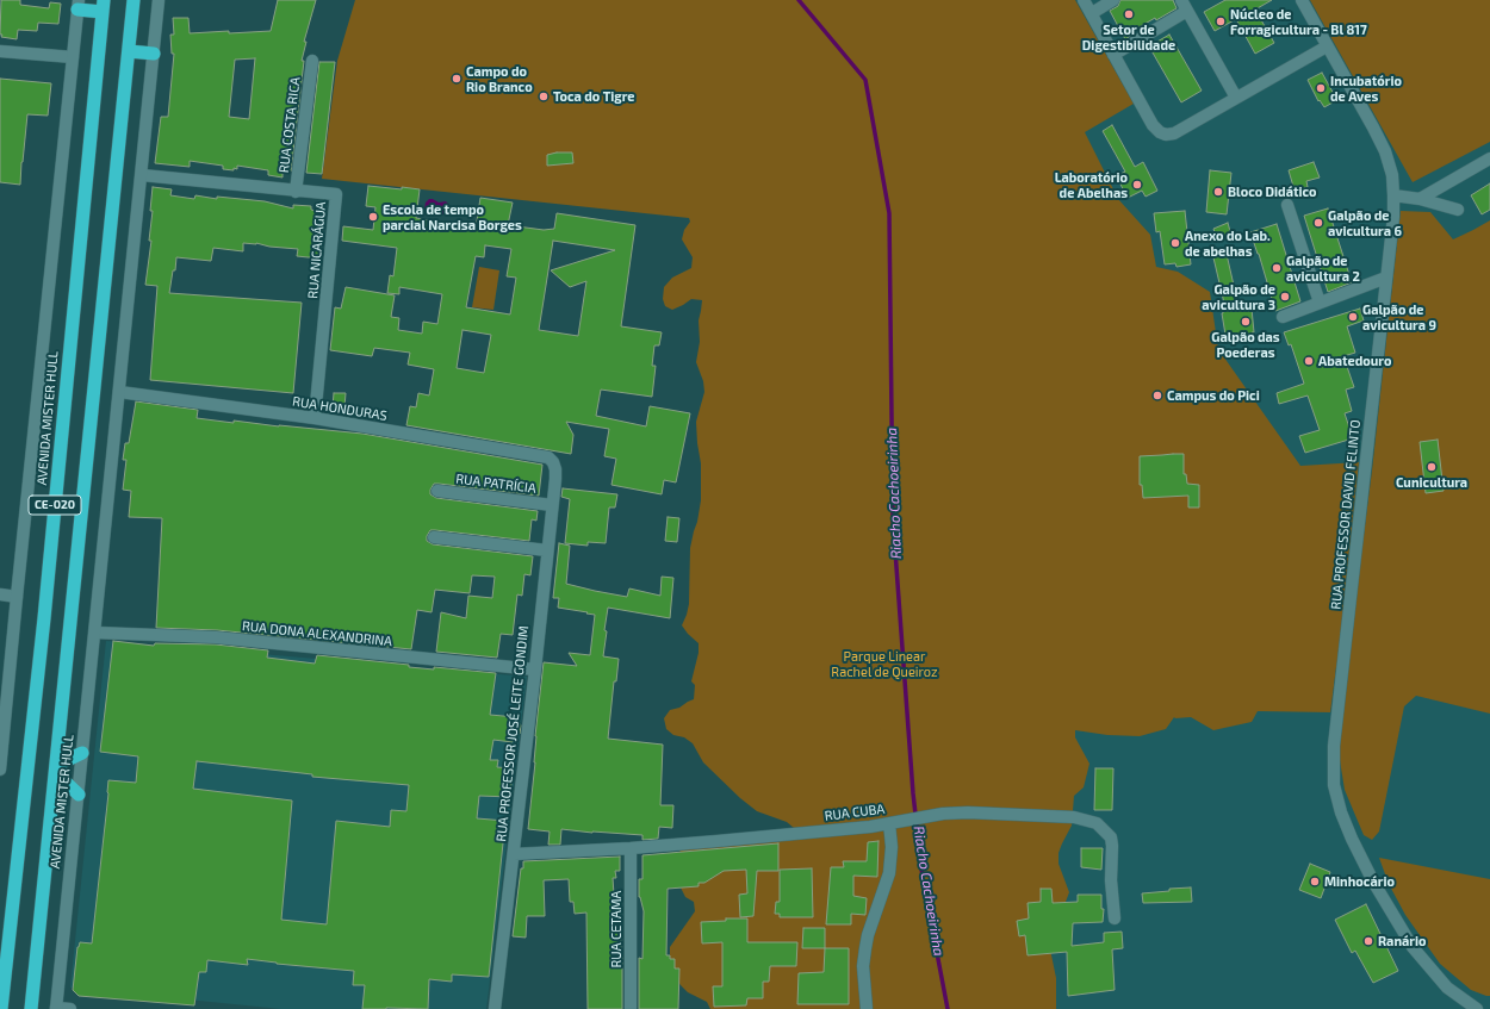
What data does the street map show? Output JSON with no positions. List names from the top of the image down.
{
  "streets": {
    "highway": ["AVENIDA MISTER HULL", "CE-020"],
    "street": [
      "RUA COSTA RICA",
      "RUA NICARÁGUA",
      "RUA HONDURAS",
      "RUA PATRÍCIA",
      "RUA PROFESSOR DAVID FELINTO",
      "RUA DONA ALEXANDRINA",
      "RUA PROFESSOR JOSÉ LEITE GONDIM",
      "RUA CUBA",
      "RUA CETAMA"
    ]
  },
  "crossings": [
    ["RUA COSTA RICA", "RUA NICARÁGUA"],
    ["RUA NICARÁGUA", "RUA HONDURAS"],
    ["RUA NICARÁGUA", "AVENIDA MISTER HULL"],
    ["RUA HONDURAS", "AVENIDA MISTER HULL"],
    ["RUA HONDURAS", "RUA PROFESSOR JOSÉ LEITE GONDIM"],
    ["AVENIDA MISTER HULL", "RUA DONA ALEXANDRINA"],
    ["RUA PATRÍCIA", "RUA PROFESSOR JOSÉ LEITE GONDIM"],
    ["RUA DONA ALEXANDRINA", "RUA PROFESSOR JOSÉ LEITE GONDIM"],
    ["RUA PROFESSOR JOSÉ LEITE GONDIM", "RUA CUBA"],
    ["RUA CUBA", "RUA CETAMA"]
  ],
  "water": ["Riacho Cachoeirinha"],
  "parks": ["Parque Linear Rachel de Queiroz"],
  "places": [
    "Setor de Digestibilidade",
    "Núcleo de Forragicultura - Bl 817",
    "Campo do Rio Branco",
    "Incubatório de Aves",
    "Toca do Tigre",
    "Laboratório de Abelhas",
    "Bloco Didático",
    "Escola de tempo parcial Narcisa Borges",
    "Galpão de avicultura 6",
    "Anexo do Lab. de abelhas",
    "Galpão de avicultura 2",
    "Galpão de avicultura 3",
    "Galpão de avicultura 9",
    "Galpão das Poederas",
    "Abatedouro",
    "Campus do Pici",
    "Cunicultura",
    "Minhocário",
    "Ranário"
  ]
}
